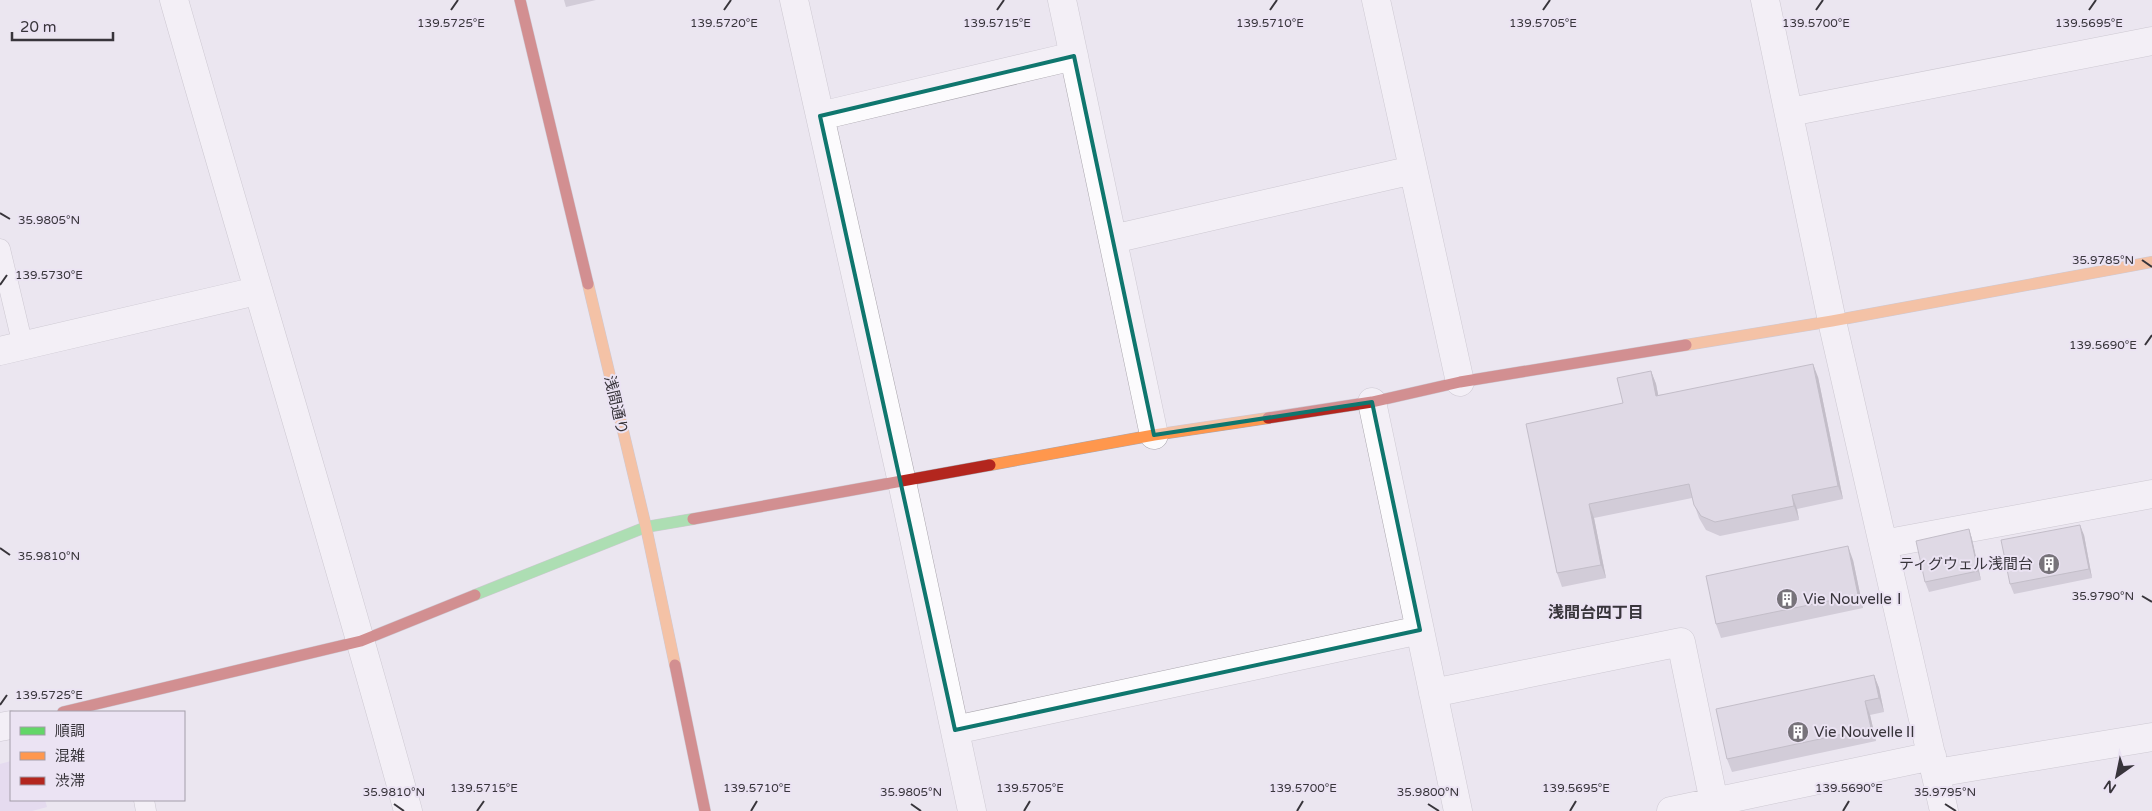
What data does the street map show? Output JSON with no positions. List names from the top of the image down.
{
  "streets": {
    "street": ["浅間通り"]
  },
  "districts": ["浅間台四丁目"],
  "places": {
    "building": ["ティグウェル浅間台", "Vie NouvelleⅠ", "Vie NouvelleⅡ"]
  },
  "legend": ["順調", "混雑", "渋滞"],
  "scale_bar": "20 m",
  "north": "bottom left",
  "coordinates": [
    "139.5725°E",
    "139.5710°E",
    "139.5705°E",
    "139.5720°E",
    "139.5715°E",
    "139.5700°E",
    "139.5695°E",
    "35.9805°N",
    "35.9785°N",
    "139.5730°E",
    "139.5690°E",
    "35.9810°N",
    "35.9790°N",
    "35.9800°N",
    "35.9795°N"
  ]
}
